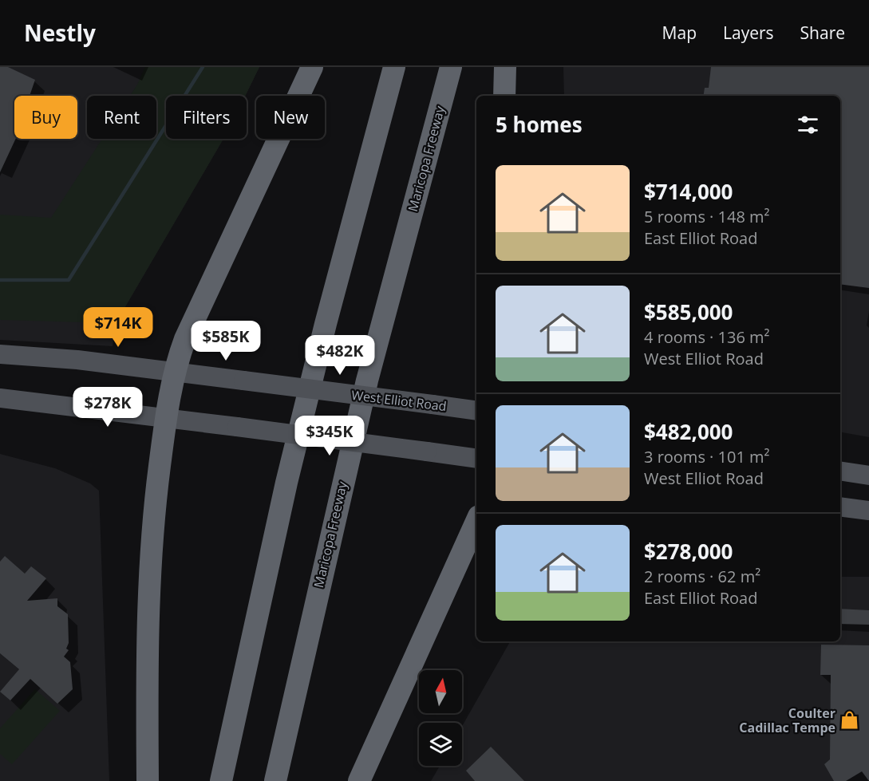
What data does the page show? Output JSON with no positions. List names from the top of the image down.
{
  "streets": {
    "highway": ["Maricopa Freeway"],
    "main road": ["West Elliot Road"]
  },
  "places": {
    "shop": ["Coulter Cadillac Tempe"]
  },
  "north": "top",
  "page": {
    "header": "Nestly",
    "nav": ["Map", "Layers", "Share"],
    "chip": [
      "Buy",
      "Rent",
      "Filters",
      "New"
    ],
    "heading": "5 homes",
    "list": [
      {
        "name": "$714,000",
        "note": "5 rooms · 148 m² · East Elliot Road"
      },
      {
        "name": "$585,000",
        "note": "4 rooms · 136 m² · West Elliot Road"
      },
      {
        "name": "$482,000",
        "note": "3 rooms · 101 m² · West Elliot Road"
      },
      {
        "name": "$278,000",
        "note": "2 rooms · 62 m² · East Elliot Road"
      }
    ],
    "price": [
      "$714K",
      "$585K",
      "$482K",
      "$278K",
      "$345K"
    ]
  }
}
